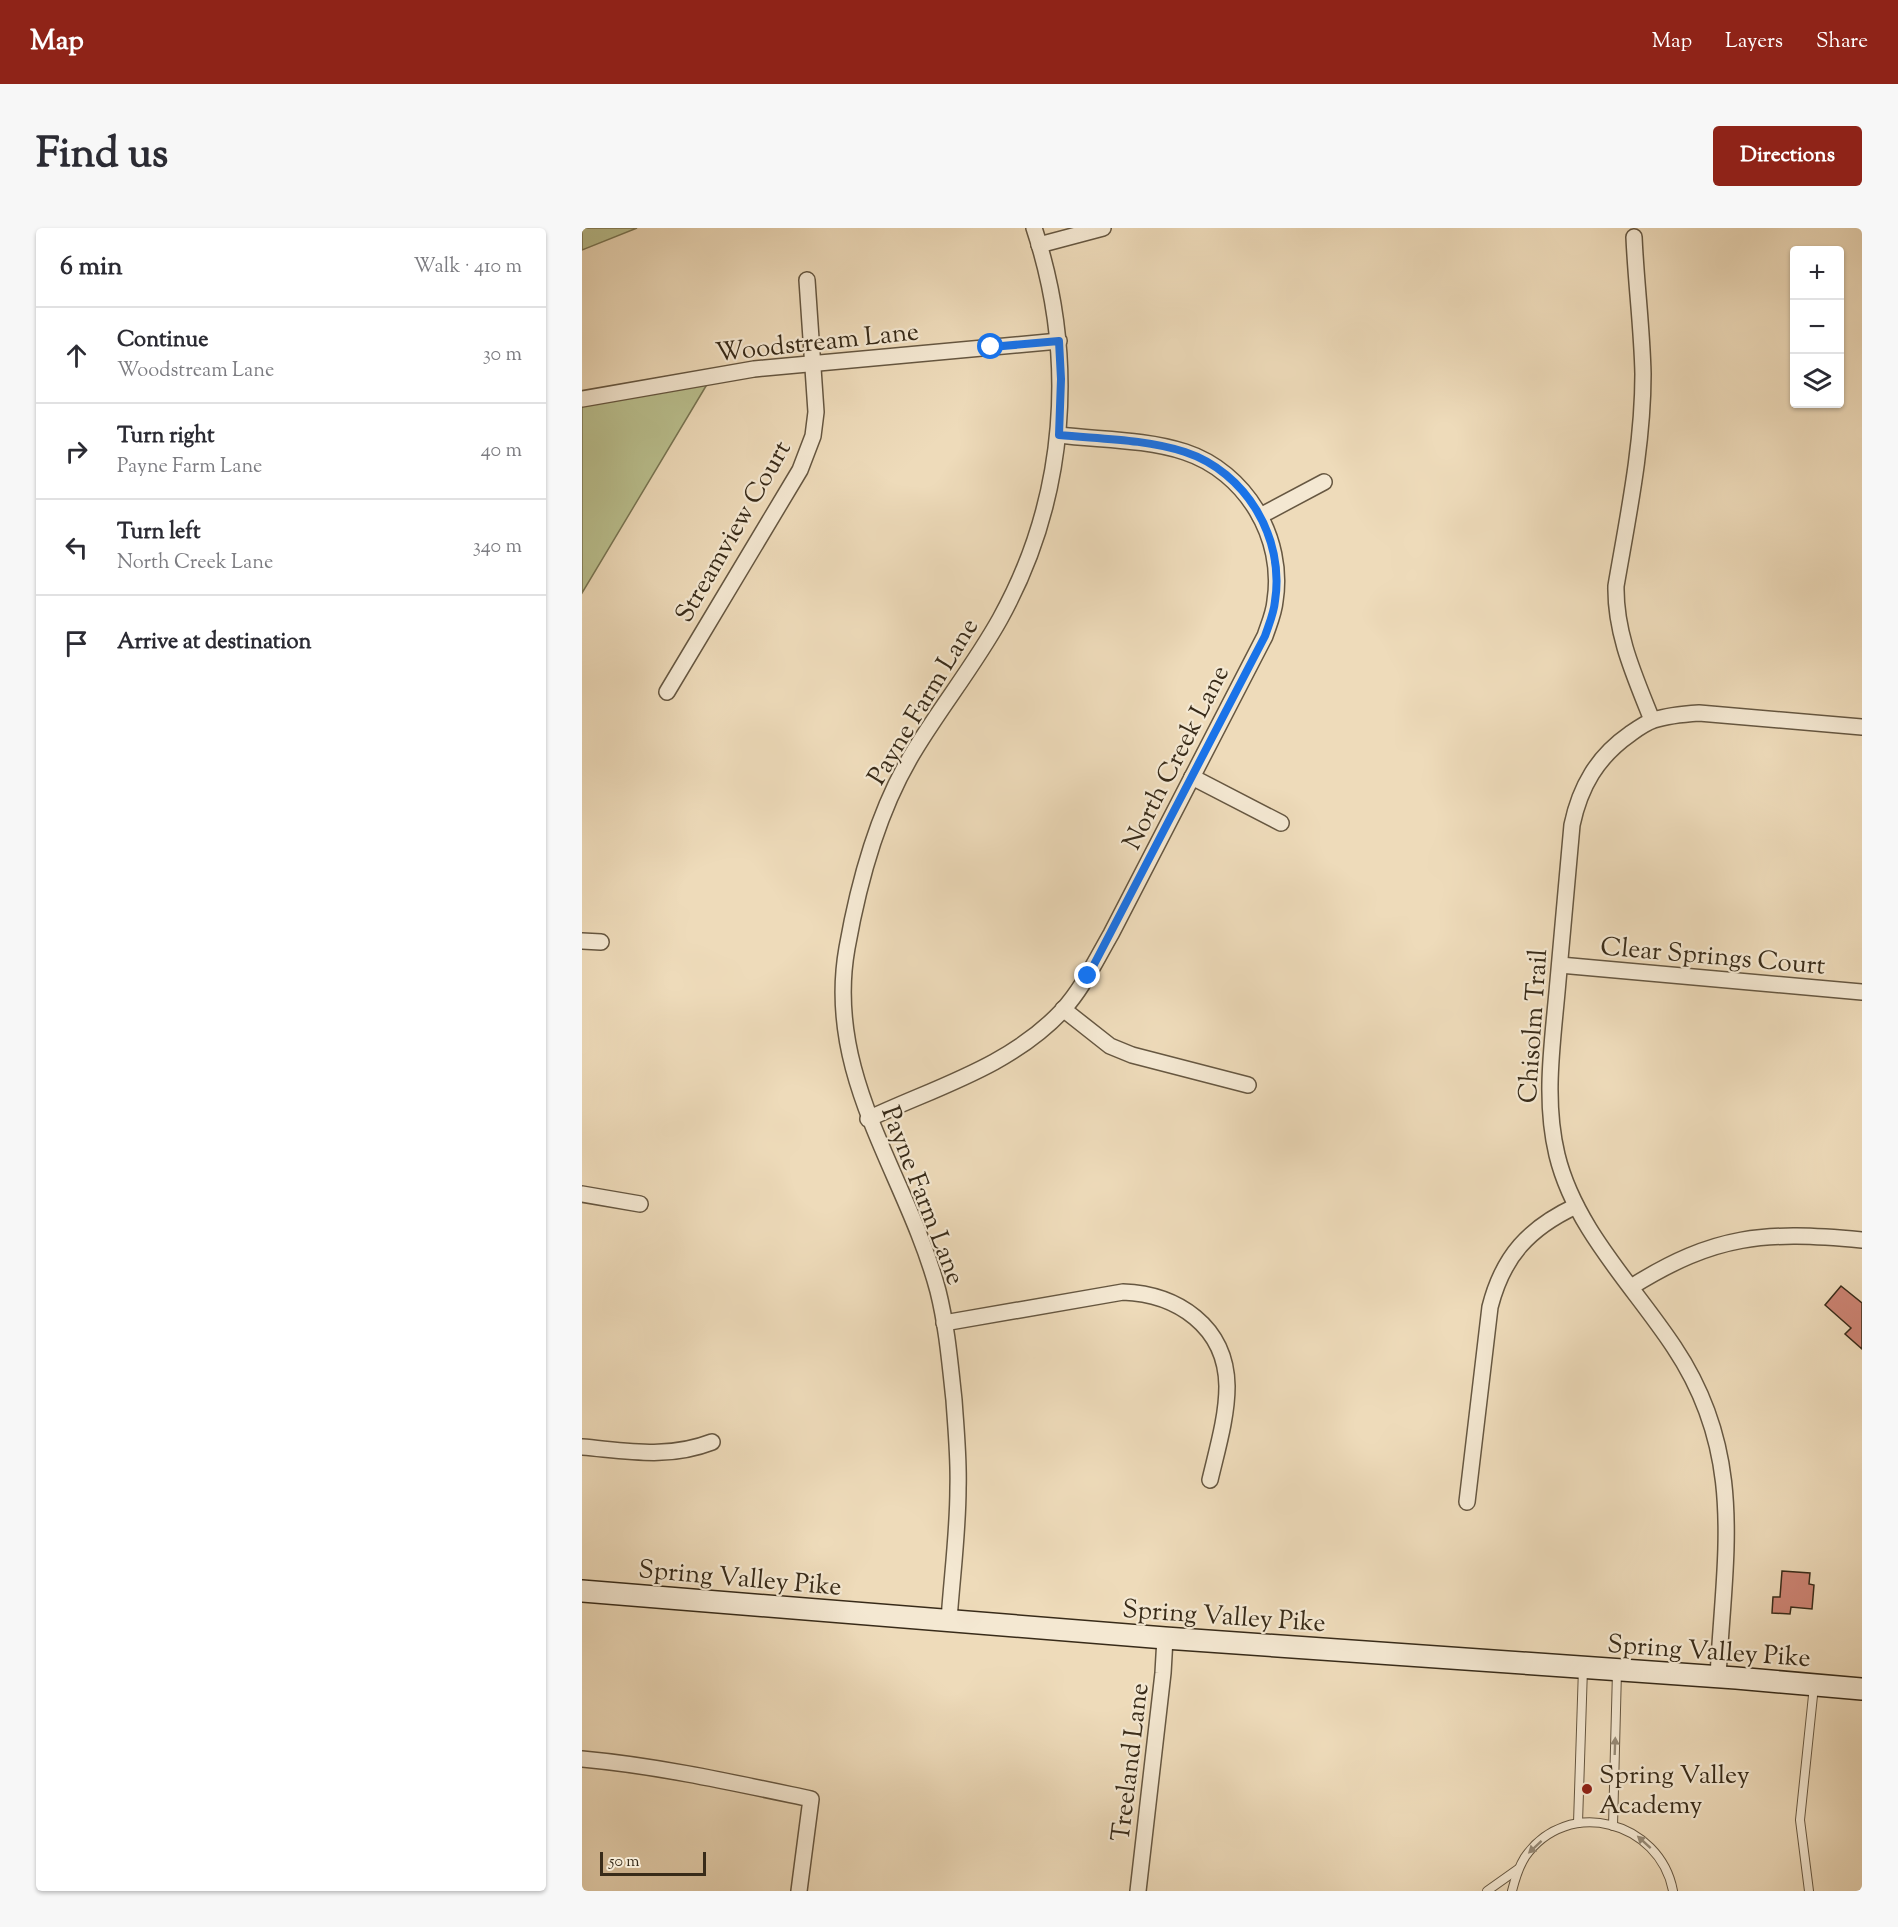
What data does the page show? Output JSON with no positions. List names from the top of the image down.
{
  "streets": {
    "street": [
      "Woodstream Lane",
      "Streamview Court",
      "Payne Farm Lane",
      "North Creek Lane",
      "Clear Springs Court",
      "Chisolm Trail",
      "Spring Valley Pike",
      "Treeland Lane"
    ]
  },
  "crossings": [
    ["Woodstream Lane", "Streamview Court"],
    ["Woodstream Lane", "Payne Farm Lane"],
    ["Payne Farm Lane", "North Creek Lane"],
    ["Payne Farm Lane", "Spring Valley Pike"],
    ["Clear Springs Court", "Chisolm Trail"],
    ["Chisolm Trail", "Spring Valley Pike"],
    ["Spring Valley Pike", "Treeland Lane"]
  ],
  "places": ["Spring Valley Academy"],
  "scale_bar": "50 m",
  "page": {
    "header": "Map",
    "nav": ["Map", "Layers", "Share"],
    "title": "Find us",
    "buttons": "Directions",
    "heading": ["6 min", "Walk · 410 m"],
    "map_buttons": ["+", "−"],
    "list": [
      ["Continue", "Woodstream Lane", "30 m"],
      ["Turn right", "Payne Farm Lane", "40 m"],
      ["Turn left", "North Creek Lane", "340 m"],
      "Arrive at destination"
    ],
    "scale": "50 m"
  }
}
